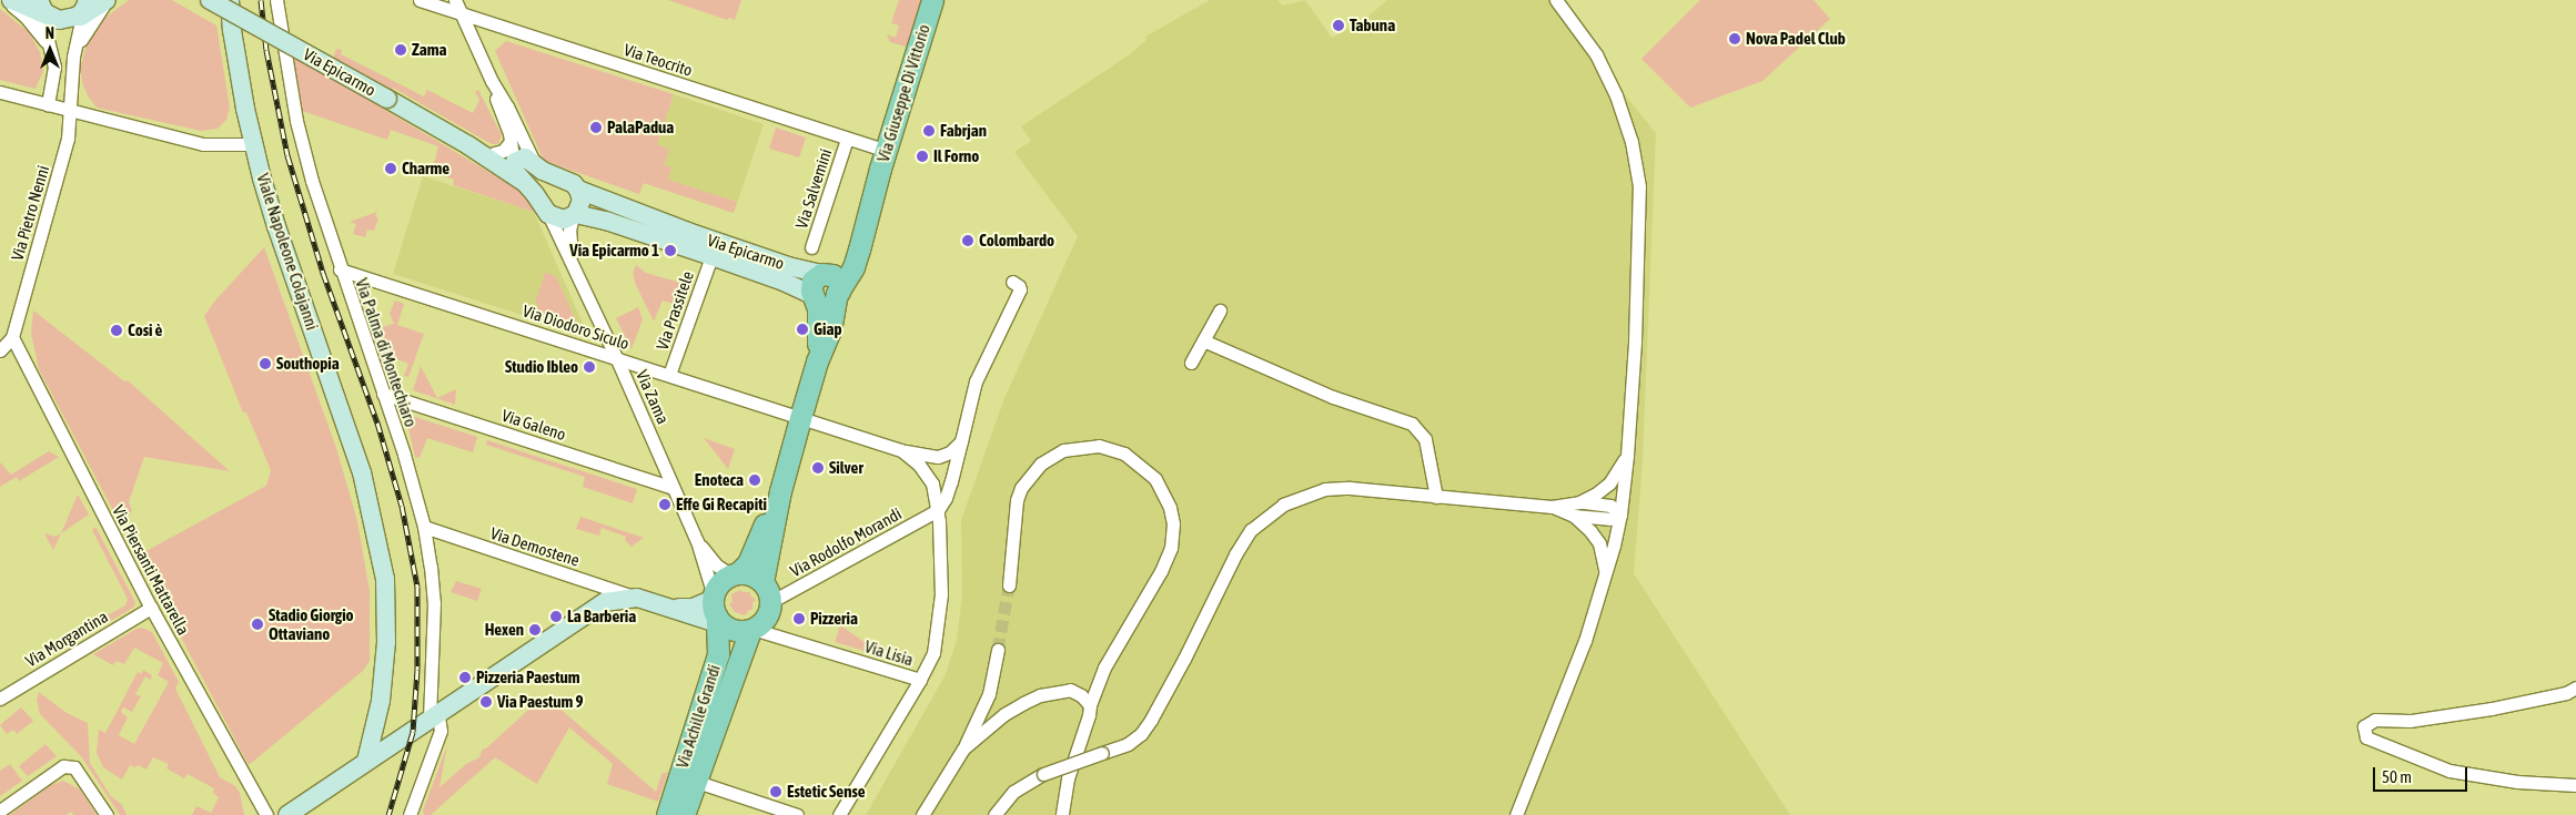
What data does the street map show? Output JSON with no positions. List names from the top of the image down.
{
  "streets": {
    "main road": ["Via Giuseppe Di Vittorio", "Via Achille Grandi"],
    "street": [
      "Via Teocrito",
      "Via Epicarmo",
      "Via Salvemini",
      "Via Pietro Nenni",
      "Viale Napoleone Colajanni",
      "Via Prassitele",
      "Via Diodoro Siculo",
      "Via Palma di Montechiaro",
      "Via Zama",
      "Via Galeno",
      "Via Rodolfo Morandi",
      "Via Demostene",
      "Via Piersanti Mattarella",
      "Via Morgantina",
      "Via Lisia"
    ]
  },
  "crossings": [
    ["Via Teocrito", "Via Giuseppe Di Vittorio"],
    ["Via Teocrito", "Via Salvemini"],
    ["Via Epicarmo", "Via Prassitele"],
    ["Via Epicarmo", "Via Zama"],
    ["Via Pietro Nenni", "Via Piersanti Mattarella"],
    ["Via Prassitele", "Via Diodoro Siculo"],
    ["Via Diodoro Siculo", "Via Palma di Montechiaro"],
    ["Via Diodoro Siculo", "Via Zama"],
    ["Via Palma di Montechiaro", "Via Galeno"],
    ["Via Palma di Montechiaro", "Via Demostene"],
    ["Via Zama", "Via Galeno"],
    ["Via Rodolfo Morandi", "Via Lisia"],
    ["Via Rodolfo Morandi", "Via Achille Grandi"],
    ["Via Piersanti Mattarella", "Via Morgantina"],
    ["Via Lisia", "Via Achille Grandi"]
  ],
  "places": [
    "Tabuna",
    "Nova Padel Club",
    "Zama",
    "PalaPadua",
    "Fabrjan",
    "Il Forno",
    "Charme",
    "Colombardo",
    "Via Epicarmo 1",
    "Giap",
    "Cosi è",
    "Southopia",
    "Studio Ibleo",
    "Silver",
    "Enoteca",
    "Effe Gi Recapiti",
    "La Barberia",
    "Pizzeria",
    "Stadio Giorgio Ottaviano",
    "Hexen",
    "Pizzeria Paestum",
    "Via Paestum 9",
    "Estetic Sense"
  ],
  "scale_bar": "50 m",
  "north": "top"
}
